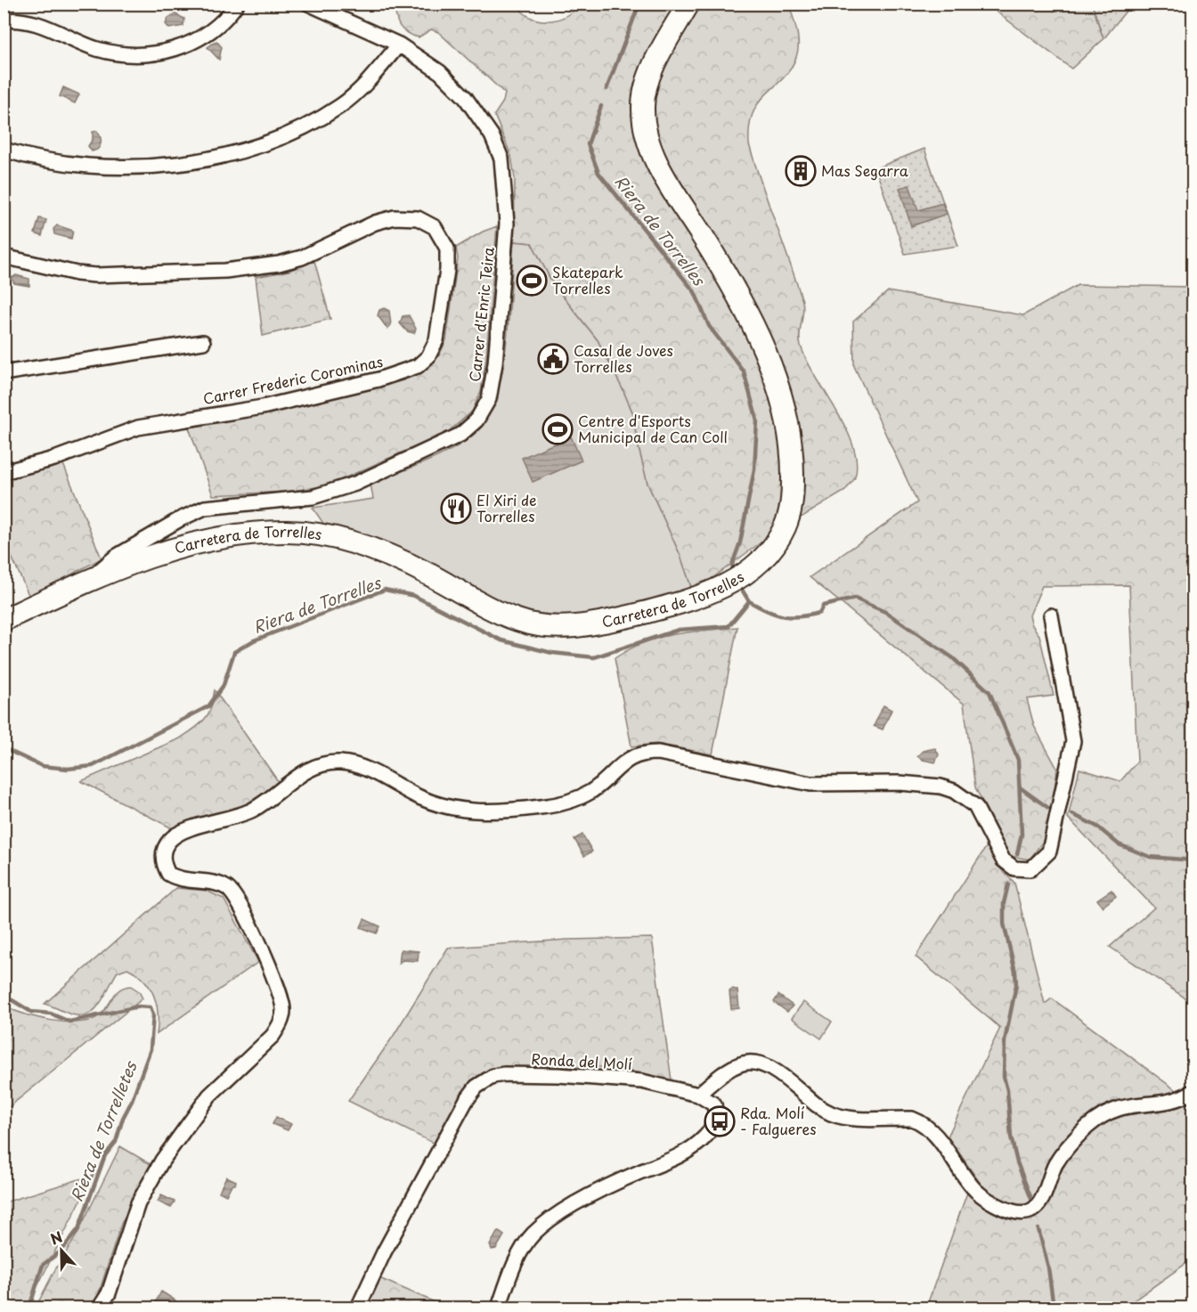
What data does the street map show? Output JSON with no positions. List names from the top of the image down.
{
  "streets": {
    "main road": ["Carretera de Torrelles"],
    "street": ["Carrer d'Enric Teira", "Carrer Frederic Corominas", "Ronda del Molí"]
  },
  "crossings": [
    ["Carrer d'Enric Teira", "Carretera de Torrelles"]
  ],
  "water": ["Riera de Torrelles", "Riera de Torrelletes"],
  "places": {
    "building": ["Mas Segarra"],
    "sports": ["Skatepark Torrelles", "Centre d'Esports Municipal de Can Coll"],
    "public building": ["Casal de Joves Torrelles"],
    "restaurant": ["El Xiri de Torrelles"],
    "bus stop": ["Rda. Molí - Falgueres"]
  },
  "north": "top"
}
